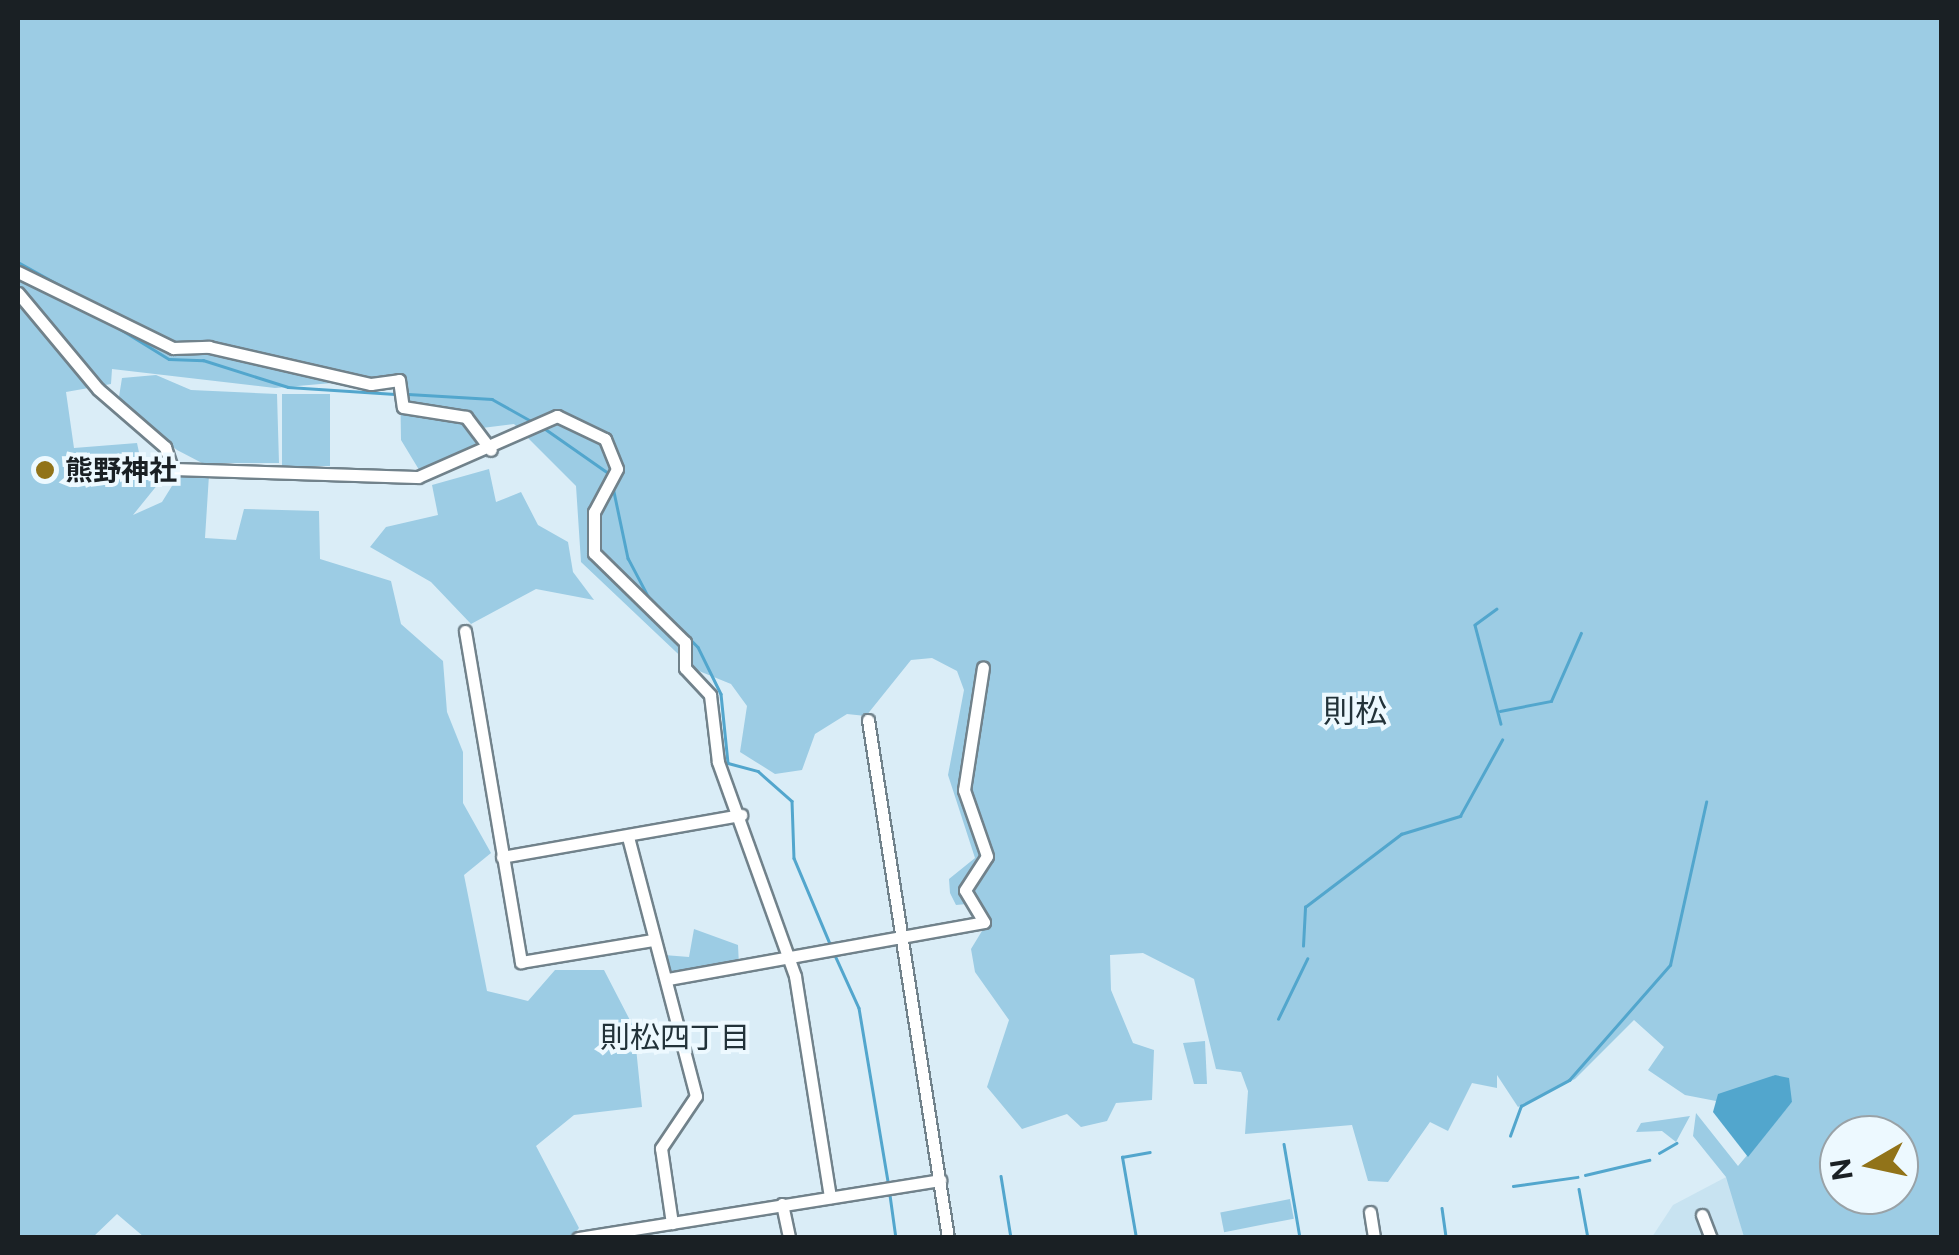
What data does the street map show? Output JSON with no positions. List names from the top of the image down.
{
  "districts": ["則松", "則松四丁目"],
  "places": ["熊野神社"],
  "north": "left"
}
